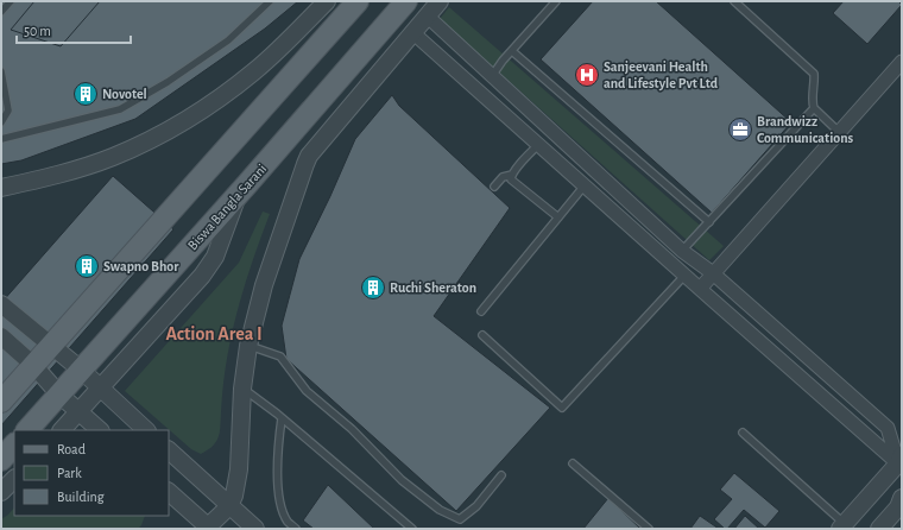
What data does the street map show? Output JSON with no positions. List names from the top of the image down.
{
  "streets": {
    "main road": ["Biswa Bangla Sarani"]
  },
  "districts": ["Action Area I"],
  "places": {
    "hospital": ["Sanjeevani Health and Lifestyle Pvt Ltd"],
    "building": ["Novotel", "Swapno Bhor", "Ruchi Sheraton"],
    "office": ["Brandwizz Communications"]
  },
  "legend": ["Road", "Park", "Building"],
  "scale_bar": "50 m"
}
